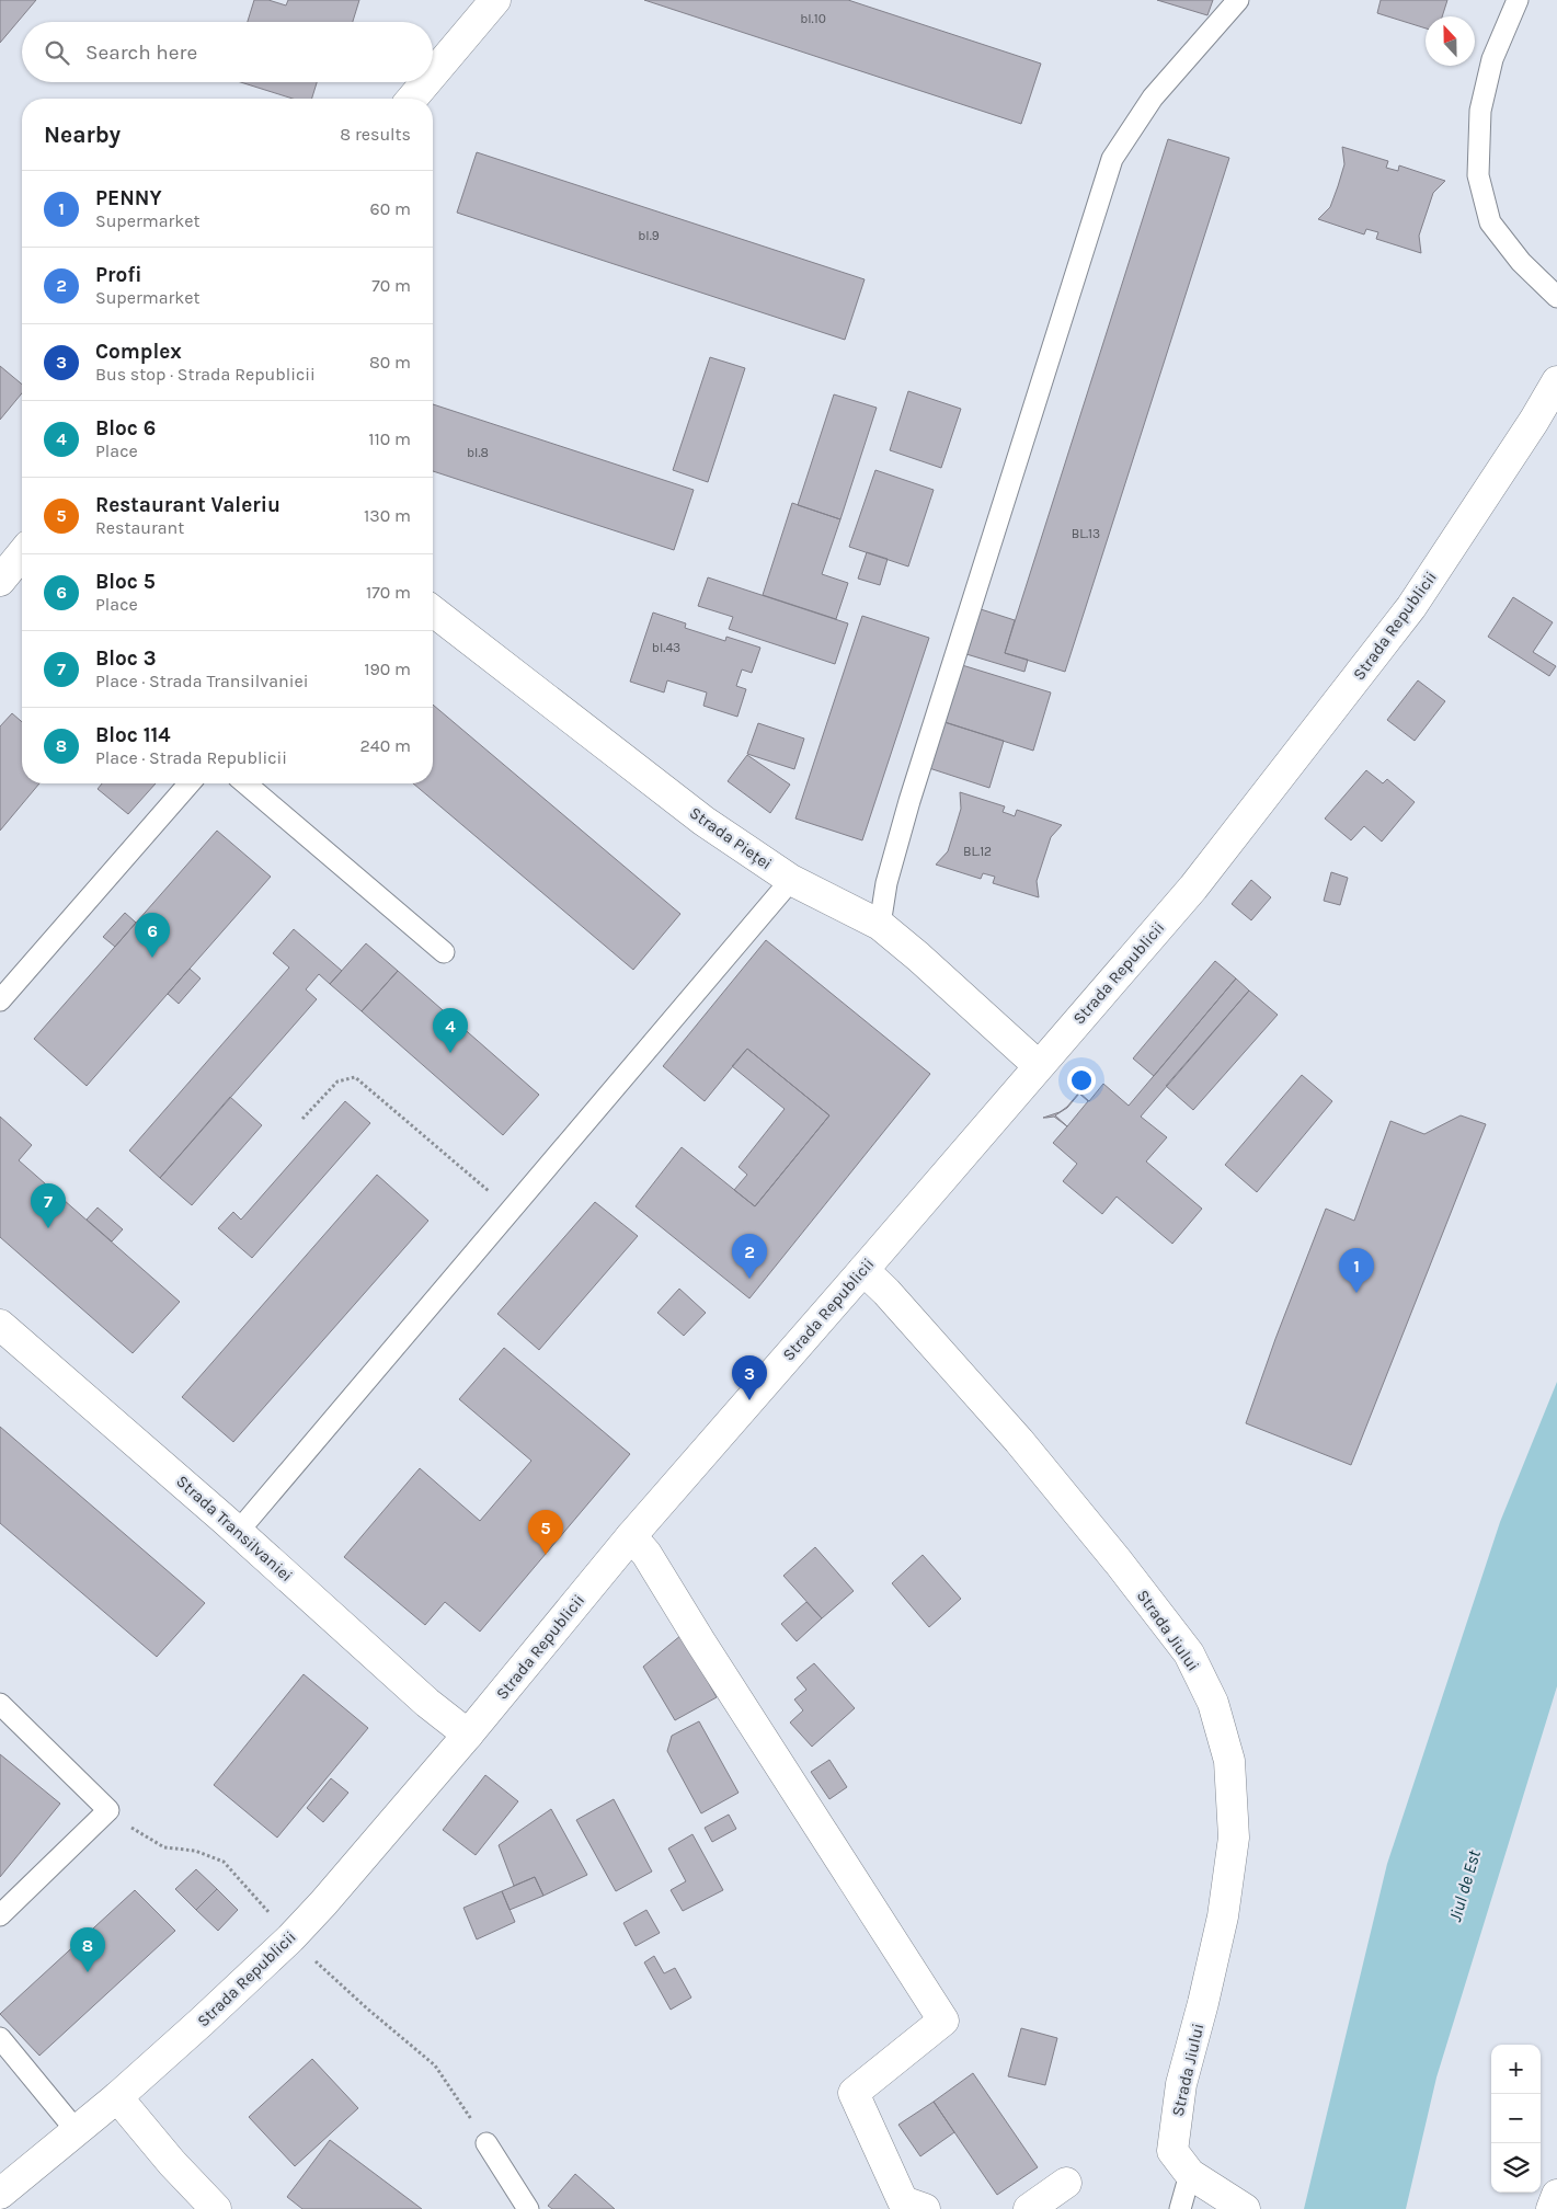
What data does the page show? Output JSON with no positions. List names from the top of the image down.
{
  "streets": {
    "street": [
      "Strada Republicii",
      "Strada Pieței",
      "Strada Transilvaniei",
      "Strada Jiului"
    ]
  },
  "crossings": [
    ["Strada Republicii", "Strada Pieței"],
    ["Strada Republicii", "Strada Transilvaniei"],
    ["Strada Republicii", "Strada Jiului"]
  ],
  "water": ["Jiul de Est"],
  "house_numbers": [
    "bl.10",
    "bl.9",
    "bl.8",
    "BL.13",
    "bl.43",
    "BL.12"
  ],
  "north": "top",
  "page": {
    "search": "Search here",
    "heading": ["Nearby", "8 results"],
    "list": [
      {
        "mark": "1",
        "name": "PENNY",
        "note": "Supermarket",
        "value": "60 m"
      },
      {
        "mark": "2",
        "name": "Profi",
        "note": "Supermarket",
        "value": "70 m"
      },
      {
        "mark": "3",
        "name": "Complex",
        "note": "Bus stop · Strada Republicii",
        "value": "80 m"
      },
      {
        "mark": "4",
        "name": "Bloc 6",
        "note": "Place",
        "value": "110 m"
      },
      {
        "mark": "5",
        "name": "Restaurant Valeriu",
        "note": "Restaurant",
        "value": "130 m"
      },
      {
        "mark": "6",
        "name": "Bloc 5",
        "note": "Place",
        "value": "170 m"
      },
      {
        "mark": "7",
        "name": "Bloc 3",
        "note": "Place · Strada Transilvaniei",
        "value": "190 m"
      },
      {
        "mark": "8",
        "name": "Bloc 114",
        "note": "Place · Strada Republicii",
        "value": "240 m"
      }
    ],
    "pins": [
      "6",
      "4",
      "7",
      "2",
      "1",
      "3",
      "5",
      "8"
    ],
    "map_buttons": ["+", "−"]
  }
}
